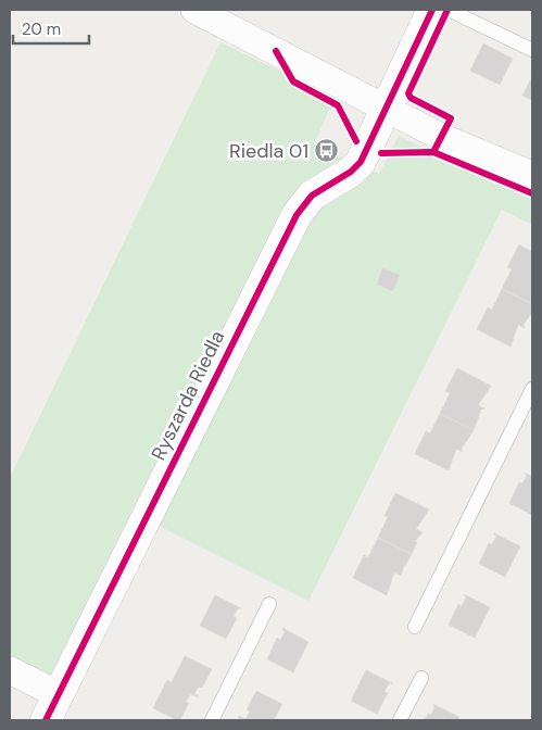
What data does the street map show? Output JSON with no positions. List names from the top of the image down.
{
  "streets": {
    "street": ["Ryszarda Riedla"]
  },
  "places": {
    "bus stop": ["Riedla 01"]
  },
  "scale_bar": "20 m"
}
